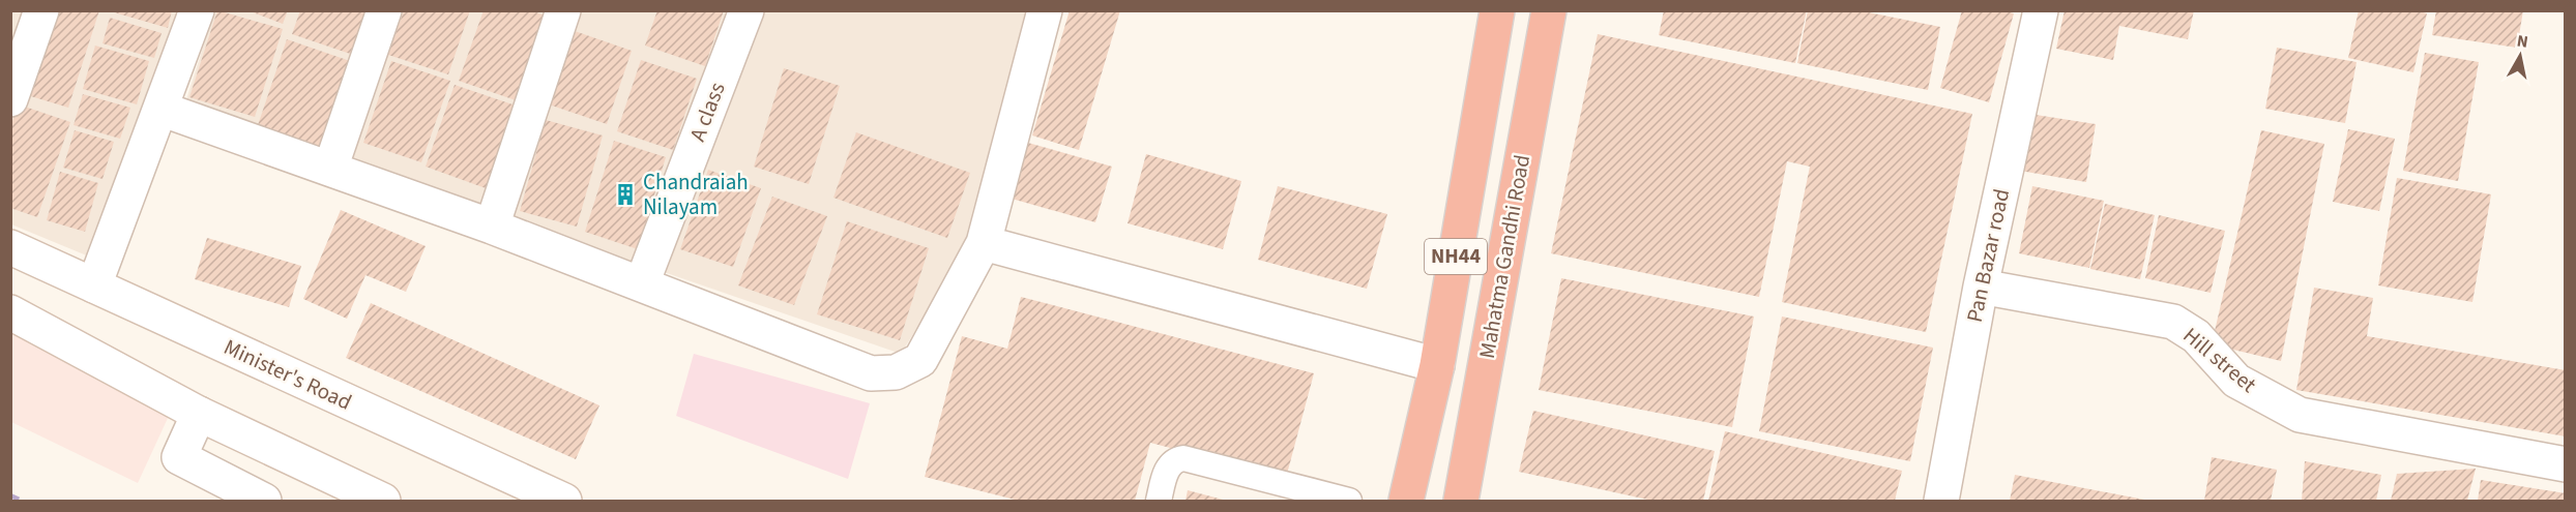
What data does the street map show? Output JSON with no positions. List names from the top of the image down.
{
  "streets": {
    "highway": ["NH44", "Mahatma Gandhi Road"],
    "street": [
      "A class",
      "Pan Bazar road",
      "Hill street",
      "Minister's Road"
    ]
  },
  "crossings": [
    ["Pan Bazar road", "Hill street"]
  ],
  "places": {
    "building": ["Chandraiah Nilayam"]
  },
  "north": "top"
}
